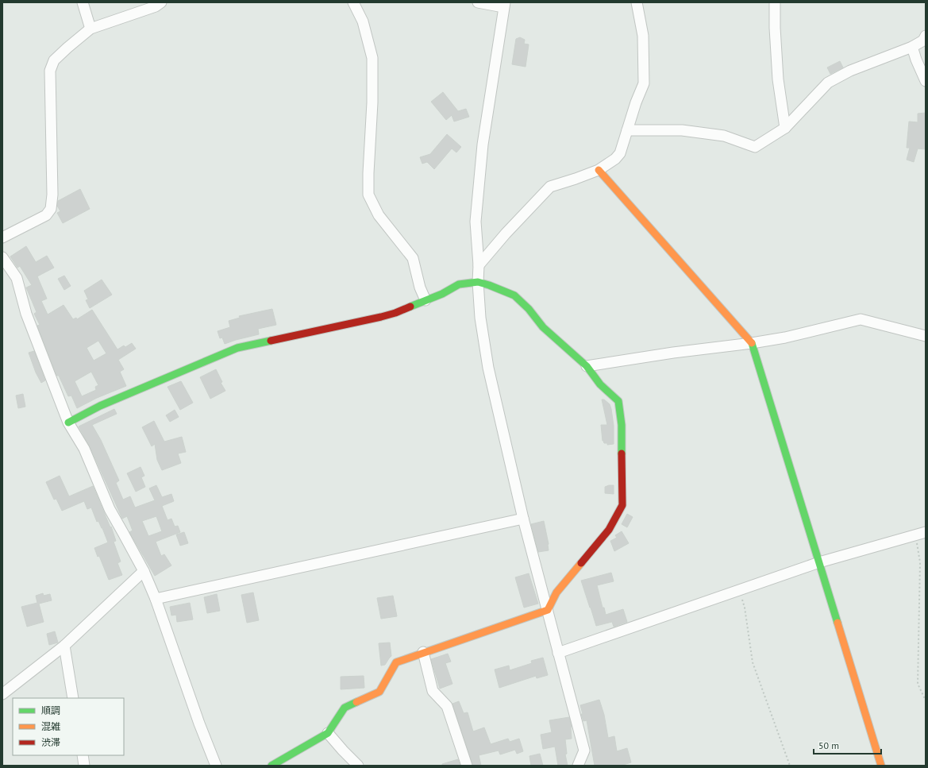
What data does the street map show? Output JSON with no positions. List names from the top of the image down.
{
  "legend": ["順調", "混雑", "渋滞"],
  "scale_bar": "50 m"
}
